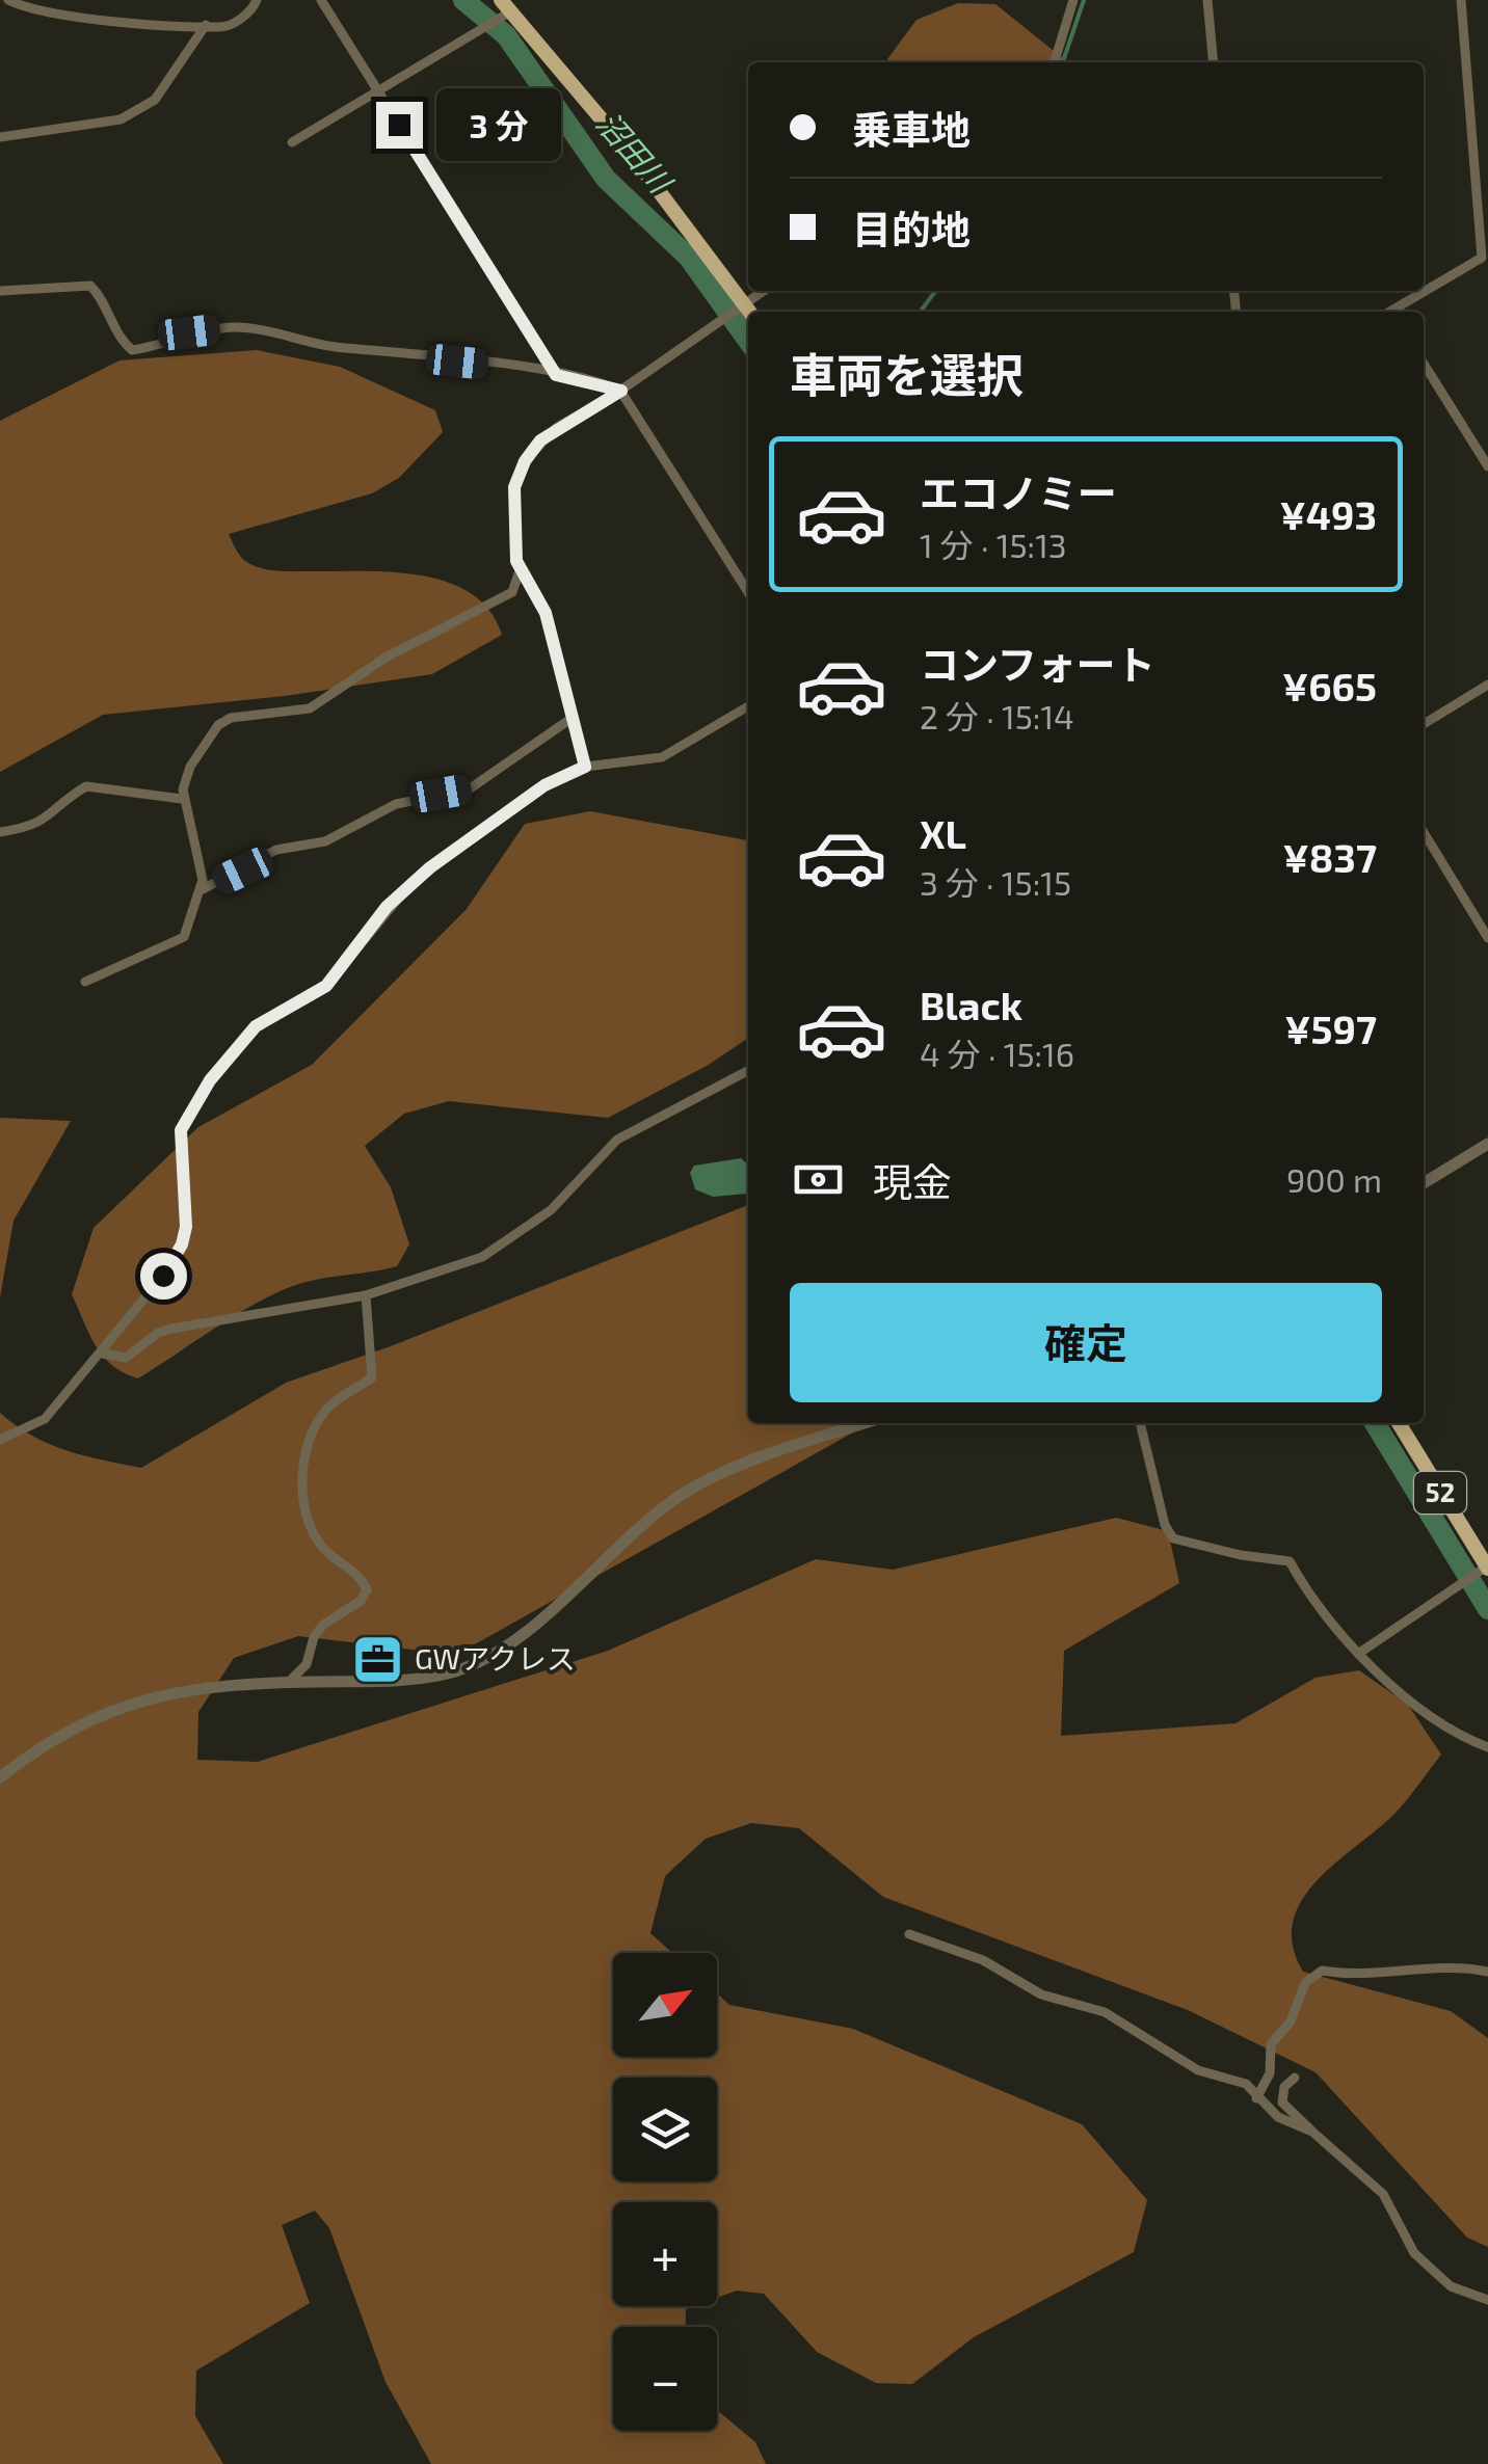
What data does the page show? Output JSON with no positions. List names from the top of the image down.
{
  "streets": {
    "main road": ["52"]
  },
  "water": ["沼田川"],
  "places": {
    "office": ["GWアクレス"]
  },
  "north": "top right",
  "page": {
    "banner": ["乗車地", "目的地"],
    "bubble": "3 分",
    "heading": "車両を選択",
    "list": [
      {
        "name": "エコノミー",
        "note": "1 分 · 15:13",
        "value": "¥493"
      },
      {
        "name": "コンフォート",
        "note": "2 分 · 15:14",
        "value": "¥665"
      },
      {
        "name": "XL",
        "note": "3 分 · 15:15",
        "value": "¥837"
      },
      {
        "name": "Black",
        "note": "4 分 · 15:16",
        "value": "¥597"
      }
    ],
    "pay": ["現金", "900 m"],
    "buttons": "確定",
    "map_buttons": ["+", "−"]
  }
}
